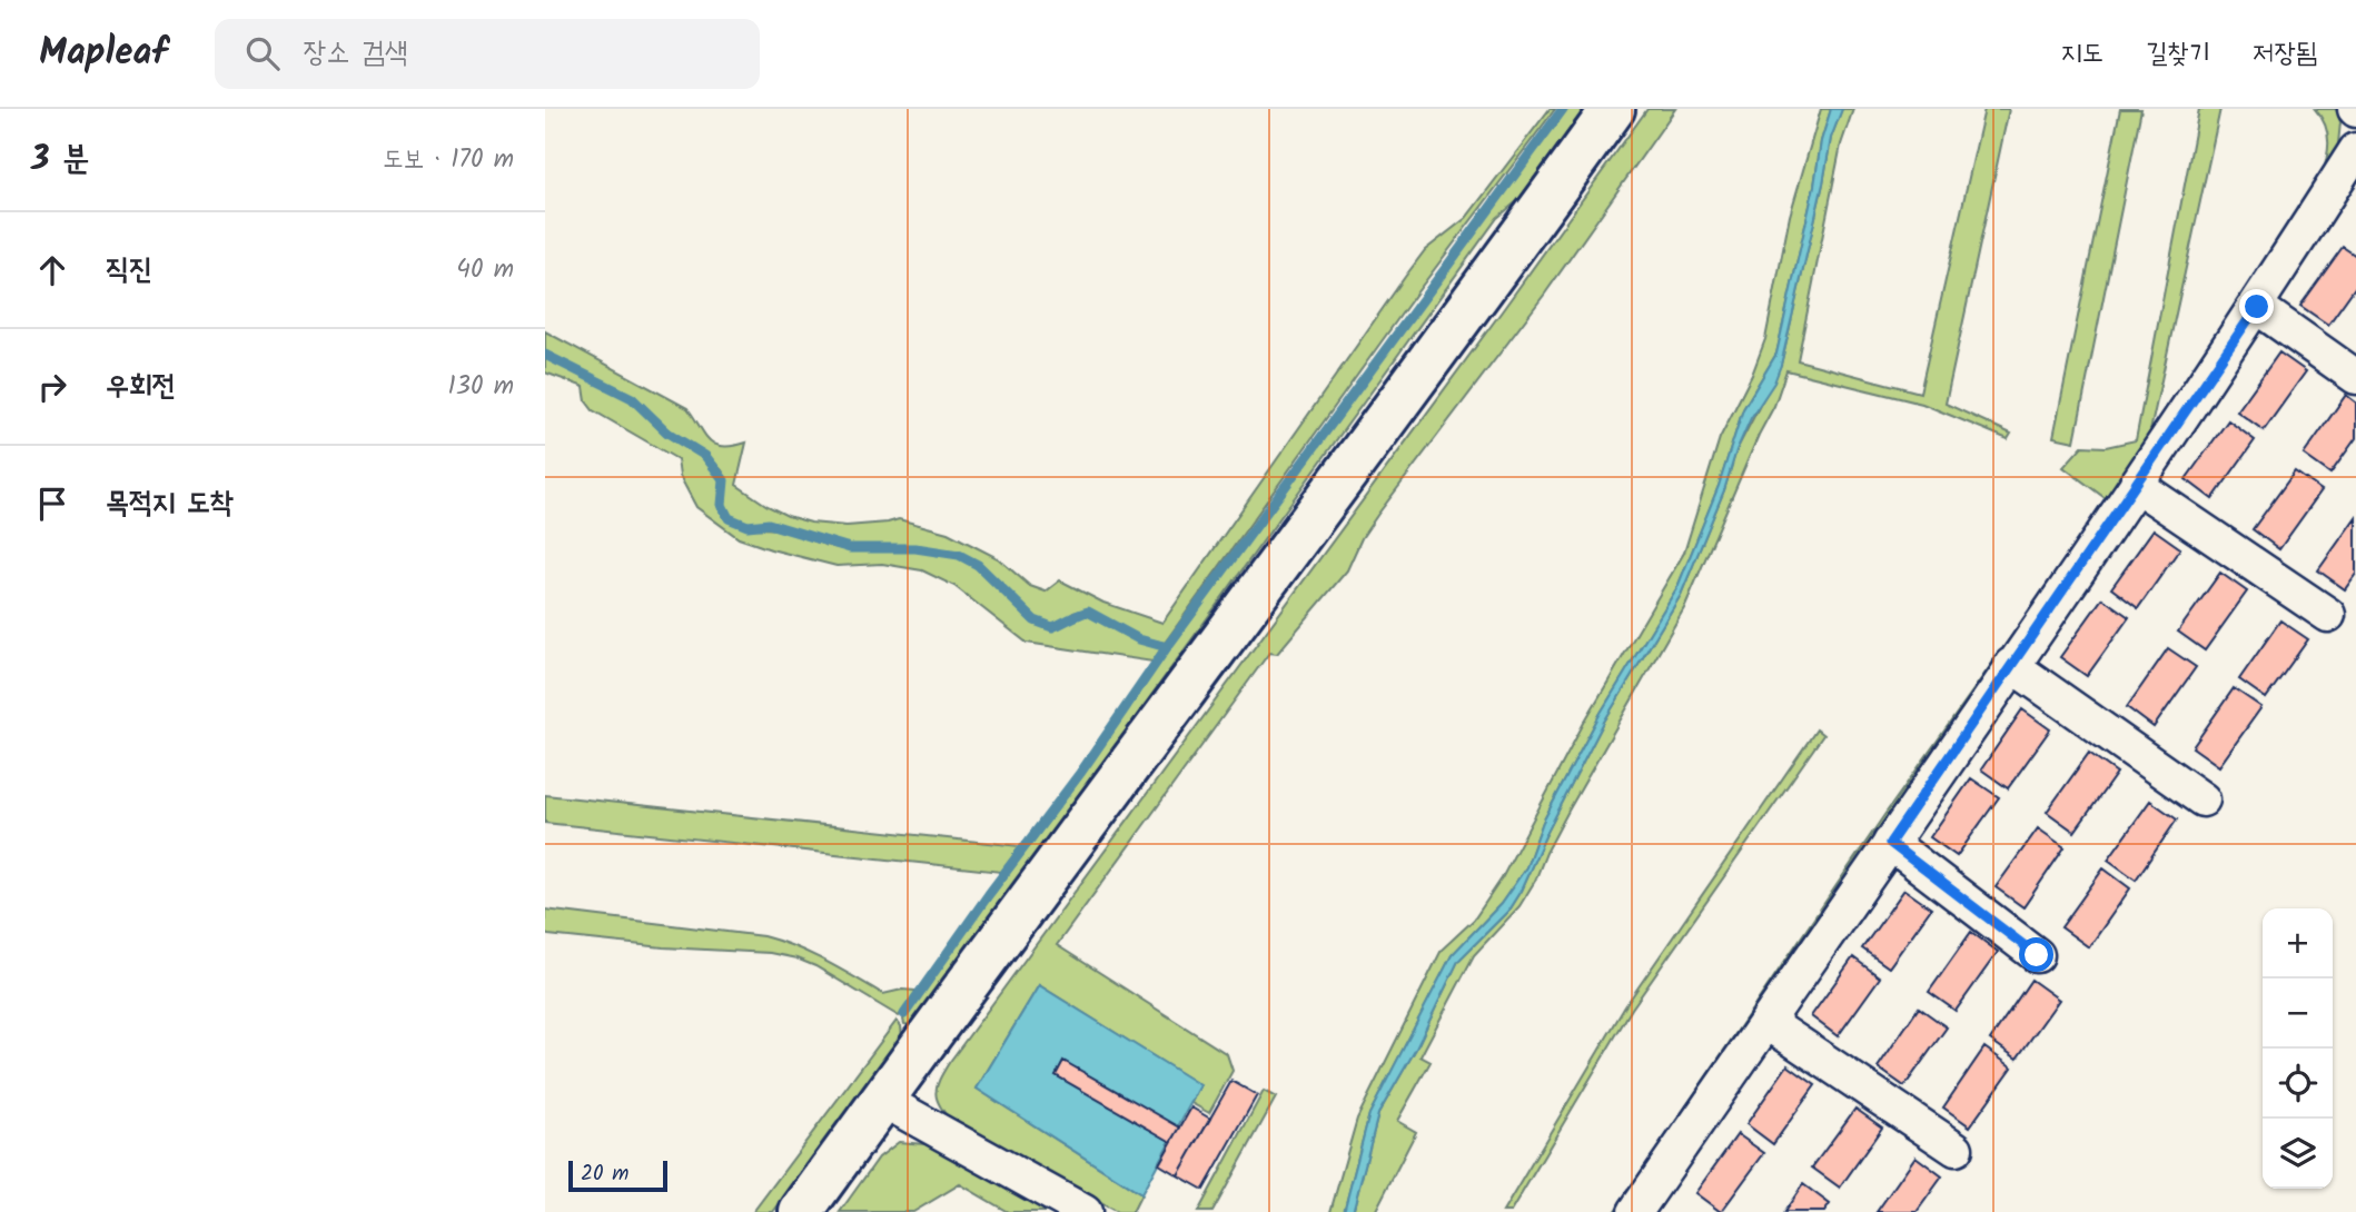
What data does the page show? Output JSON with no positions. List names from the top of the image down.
{
  "scale_bar": "20 m",
  "page": {
    "header": "Mapleaf",
    "search": "장소 검색",
    "nav": ["지도", "길찾기", "저장됨"],
    "heading": ["3 분", "도보 · 170 m"],
    "list": [
      ["직진", "40 m"],
      ["우회전", "130 m"],
      "목적지 도착"
    ],
    "map_buttons": ["+", "−"],
    "scale": "20 m"
  }
}
